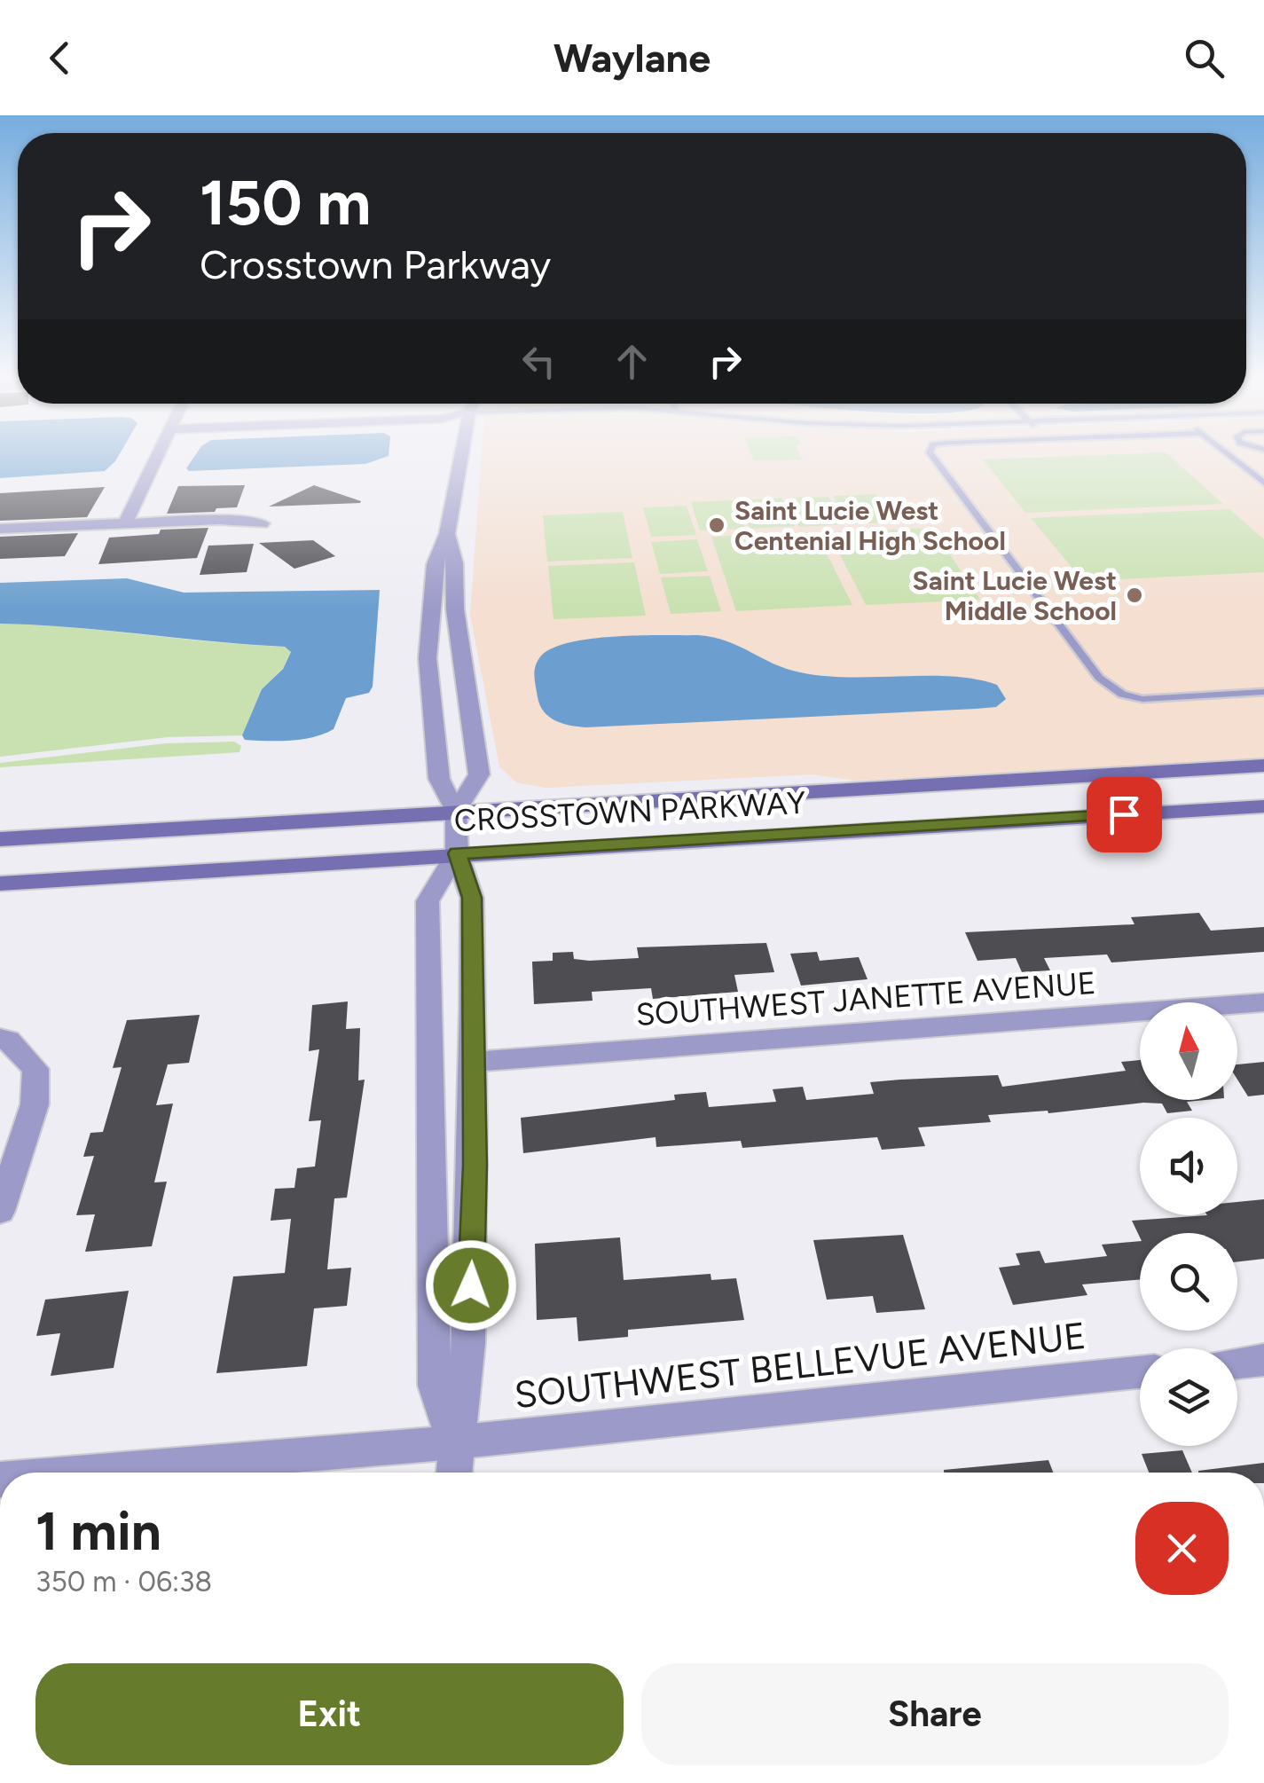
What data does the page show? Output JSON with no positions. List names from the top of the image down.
{
  "streets": {
    "main road": ["CROSSTOWN PARKWAY"],
    "street": ["SOUTHWEST JANETTE AVENUE", "SOUTHWEST BELLEVUE AVENUE"]
  },
  "places": ["Saint Lucie West Centenial High School", "Saint Lucie West Middle School"],
  "north": "top",
  "page": {
    "header": "Waylane",
    "turn": ["150 m", "Crosstown Parkway"],
    "heading": ["1 min", "350 m · 06:38"],
    "buttons": ["Exit", "Share"]
  }
}
